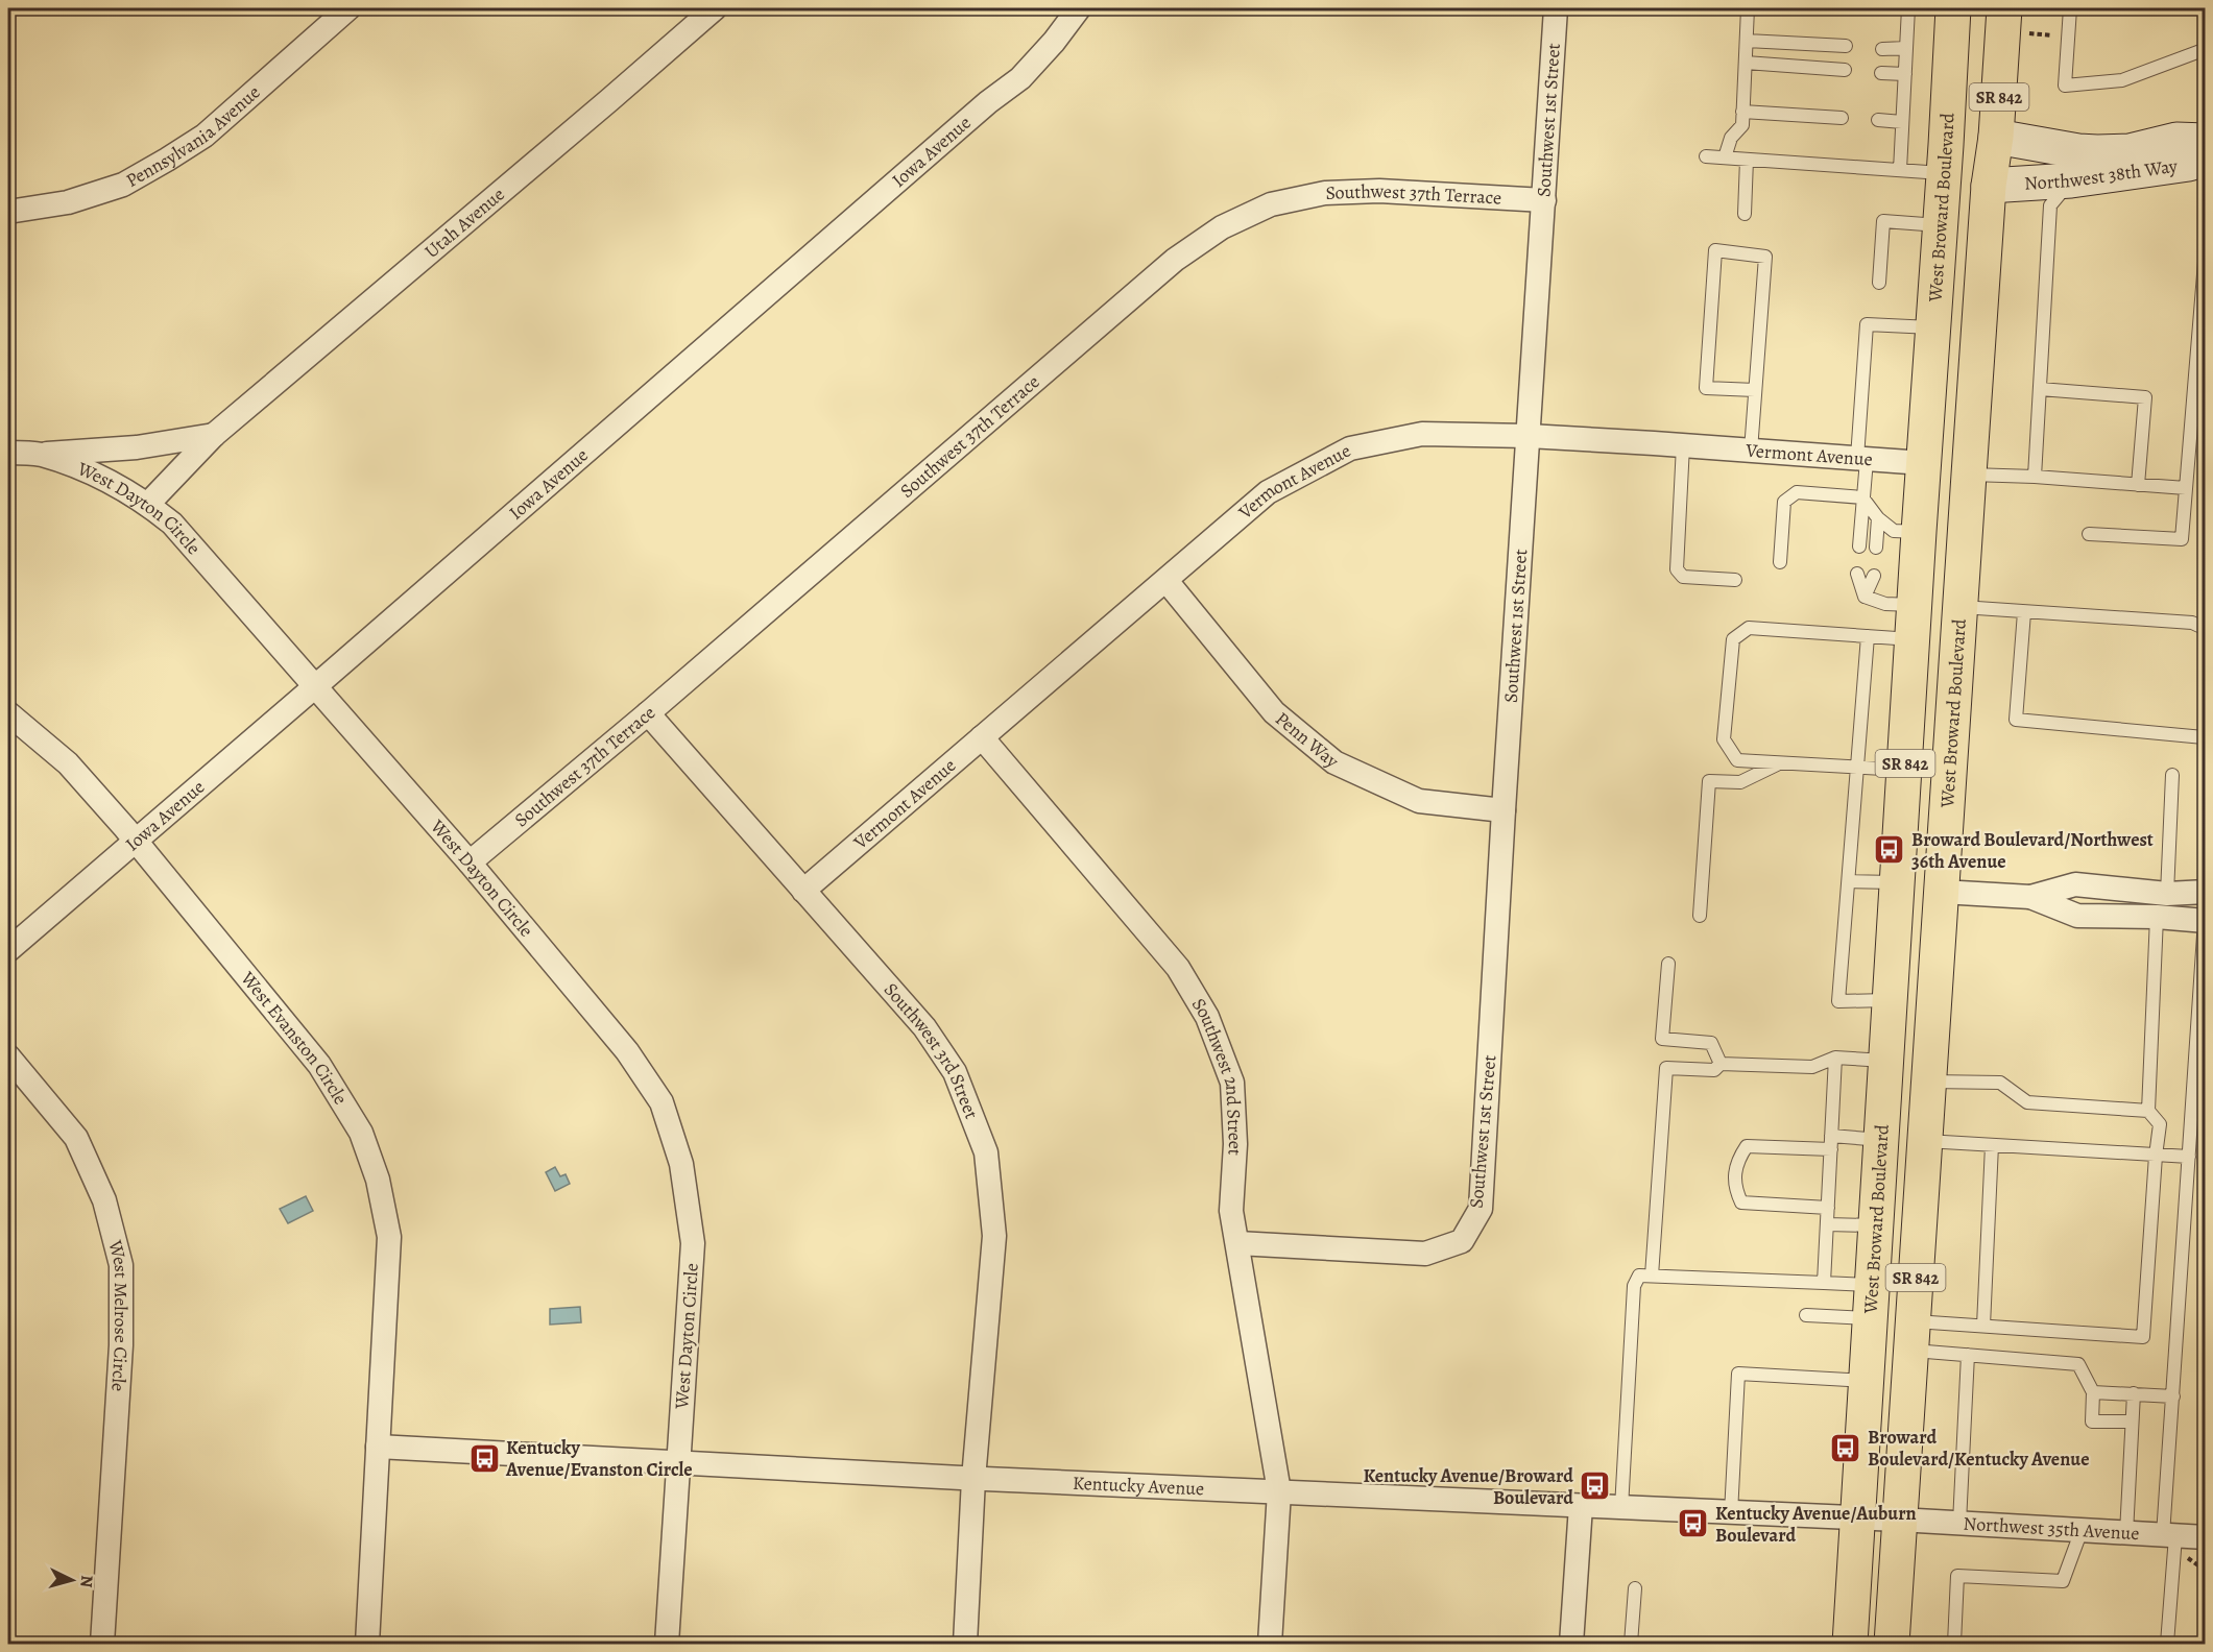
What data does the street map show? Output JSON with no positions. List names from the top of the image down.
{
  "streets": {
    "main road": ["SR 842", "West Broward Boulevard"],
    "street": [
      "Southwest 1st Street",
      "Pennsylvania Avenue",
      "Iowa Avenue",
      "Northwest 38th Way",
      "Southwest 37th Terrace",
      "Utah Avenue",
      "Vermont Avenue",
      "West Dayton Circle",
      "Penn Way",
      "West Evanston Circle",
      "Southwest 3rd Street",
      "Southwest 2nd Street",
      "West Melrose Circle",
      "Kentucky Avenue",
      "Northwest 35th Avenue"
    ]
  },
  "crossings": [
    ["Southwest 1st Street", "Southwest 37th Terrace"],
    ["Southwest 1st Street", "Vermont Avenue"],
    ["Southwest 1st Street", "Penn Way"],
    ["Southwest 1st Street", "Southwest 2nd Street"],
    ["Iowa Avenue", "West Dayton Circle"],
    ["Iowa Avenue", "West Evanston Circle"],
    ["Northwest 38th Way", "West Broward Boulevard"],
    ["Southwest 37th Terrace", "West Dayton Circle"],
    ["Southwest 37th Terrace", "Southwest 3rd Street"],
    ["West Broward Boulevard", "Vermont Avenue"],
    ["West Broward Boulevard", "Kentucky Avenue"],
    ["West Broward Boulevard", "Northwest 35th Avenue"],
    ["Utah Avenue", "West Dayton Circle"],
    ["Vermont Avenue", "Penn Way"],
    ["Vermont Avenue", "Southwest 3rd Street"],
    ["Vermont Avenue", "Southwest 2nd Street"],
    ["West Dayton Circle", "Kentucky Avenue"],
    ["West Evanston Circle", "Kentucky Avenue"],
    ["Southwest 3rd Street", "Kentucky Avenue"],
    ["Southwest 2nd Street", "Kentucky Avenue"],
    ["Kentucky Avenue", "Northwest 35th Avenue"]
  ],
  "places": {
    "bus stop": [
      "Broward Boulevard/Northwest 36th Avenue",
      "Broward Boulevard/Kentucky Avenue",
      "Kentucky Avenue/Evanston Circle",
      "Kentucky Avenue/Broward Boulevard",
      "Kentucky Avenue/Auburn Boulevard"
    ]
  },
  "north": "right"
}
